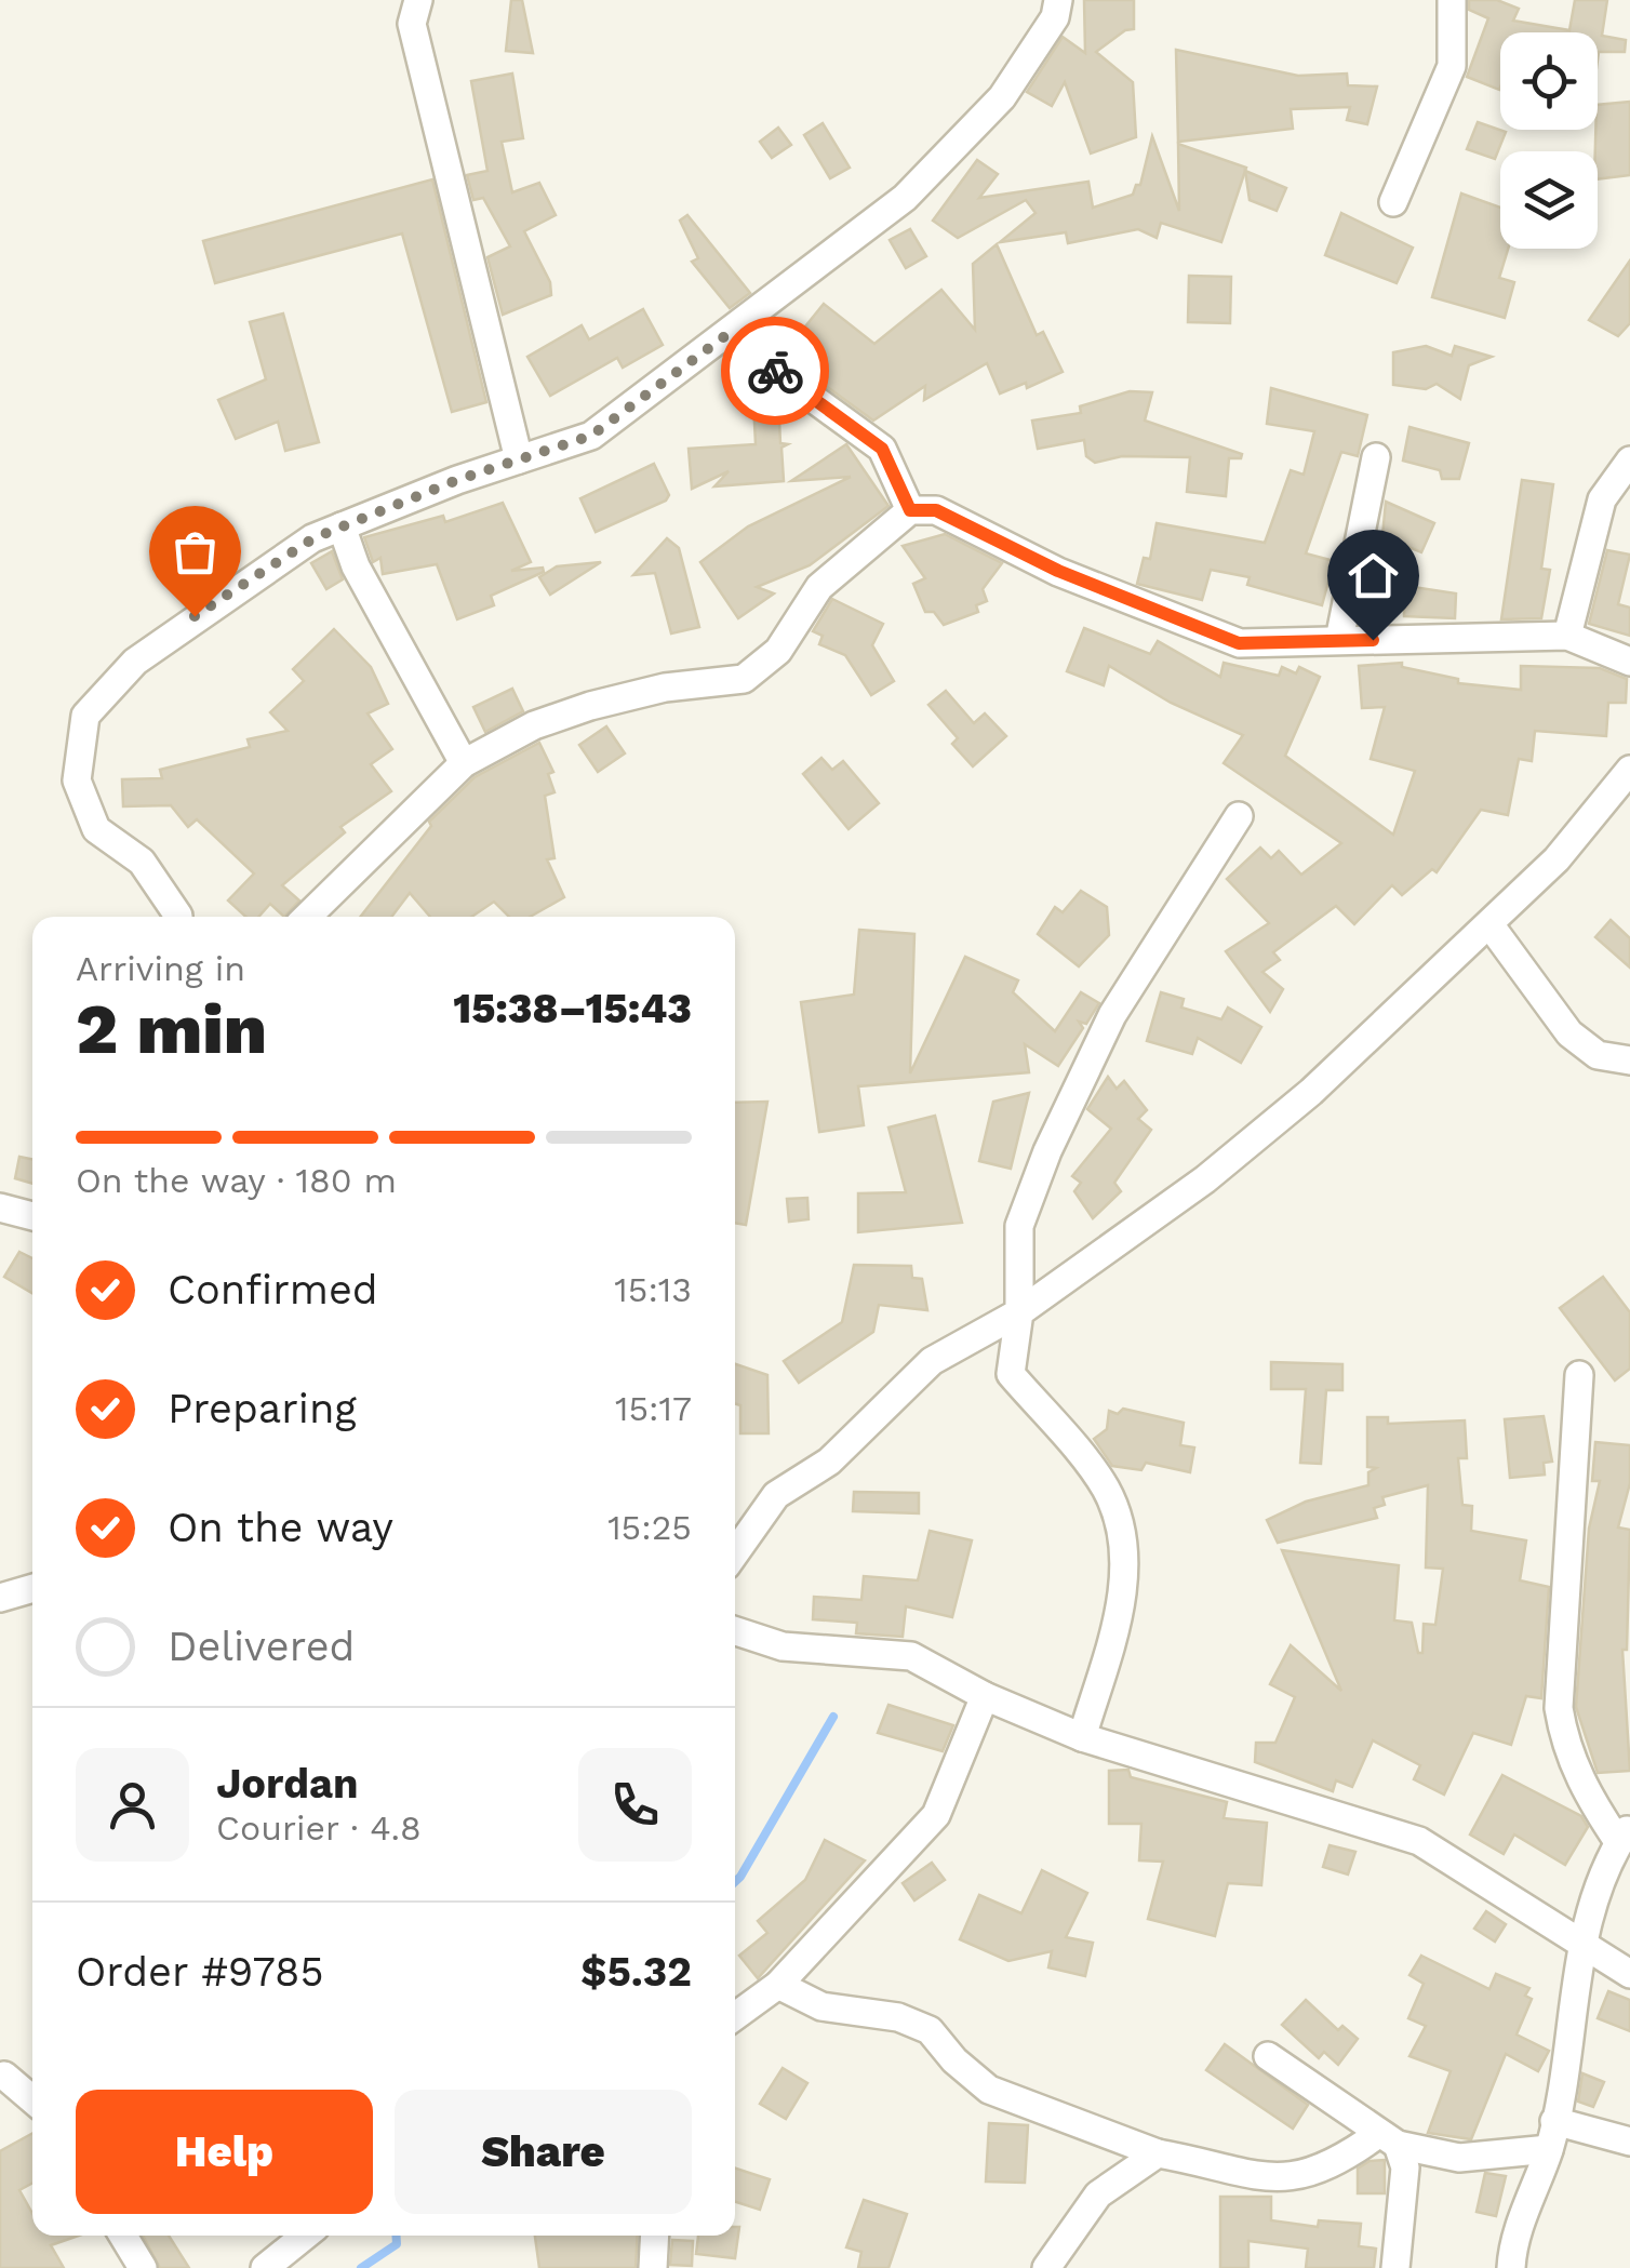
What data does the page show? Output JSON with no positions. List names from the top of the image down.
{
  "page": {
    "heading": ["2 min", "Arriving in", "15:38–15:43"],
    "panel": [
      "Jordan",
      "Courier · 4.8",
      "Order #9785",
      "$5.32"
    ],
    "bar": "On the way · 180 m",
    "list": [
      ["Confirmed", "15:13"],
      ["Preparing", "15:17"],
      ["On the way", "15:25"],
      "Delivered"
    ],
    "buttons": ["Help", "Share"]
  }
}
